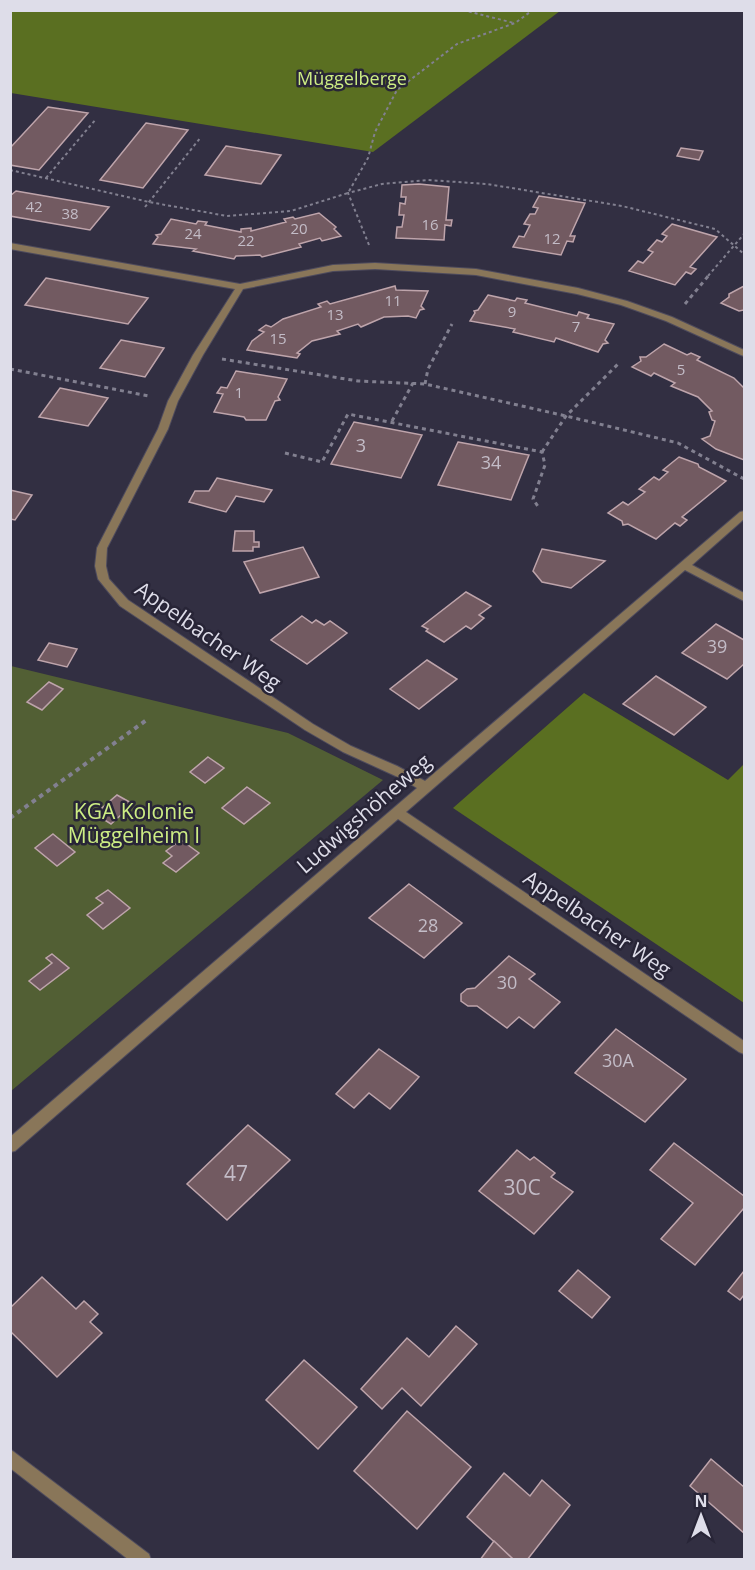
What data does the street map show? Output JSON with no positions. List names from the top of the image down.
{
  "streets": {
    "street": ["Appelbacher Weg", "Ludwigshöheweg"]
  },
  "crossings": [
    ["Appelbacher Weg", "Ludwigshöheweg"]
  ],
  "parks": ["Müggelberge", "KGA Kolonie Müggelheim I"],
  "house_numbers": [
    "42",
    "38",
    "16",
    "20",
    "24",
    "12",
    "22",
    "11",
    "9",
    "13",
    "7",
    "15",
    "5",
    "1",
    "3",
    "34",
    "39",
    "28",
    "30",
    "30A",
    "47",
    "30C"
  ],
  "north": "top"
}
